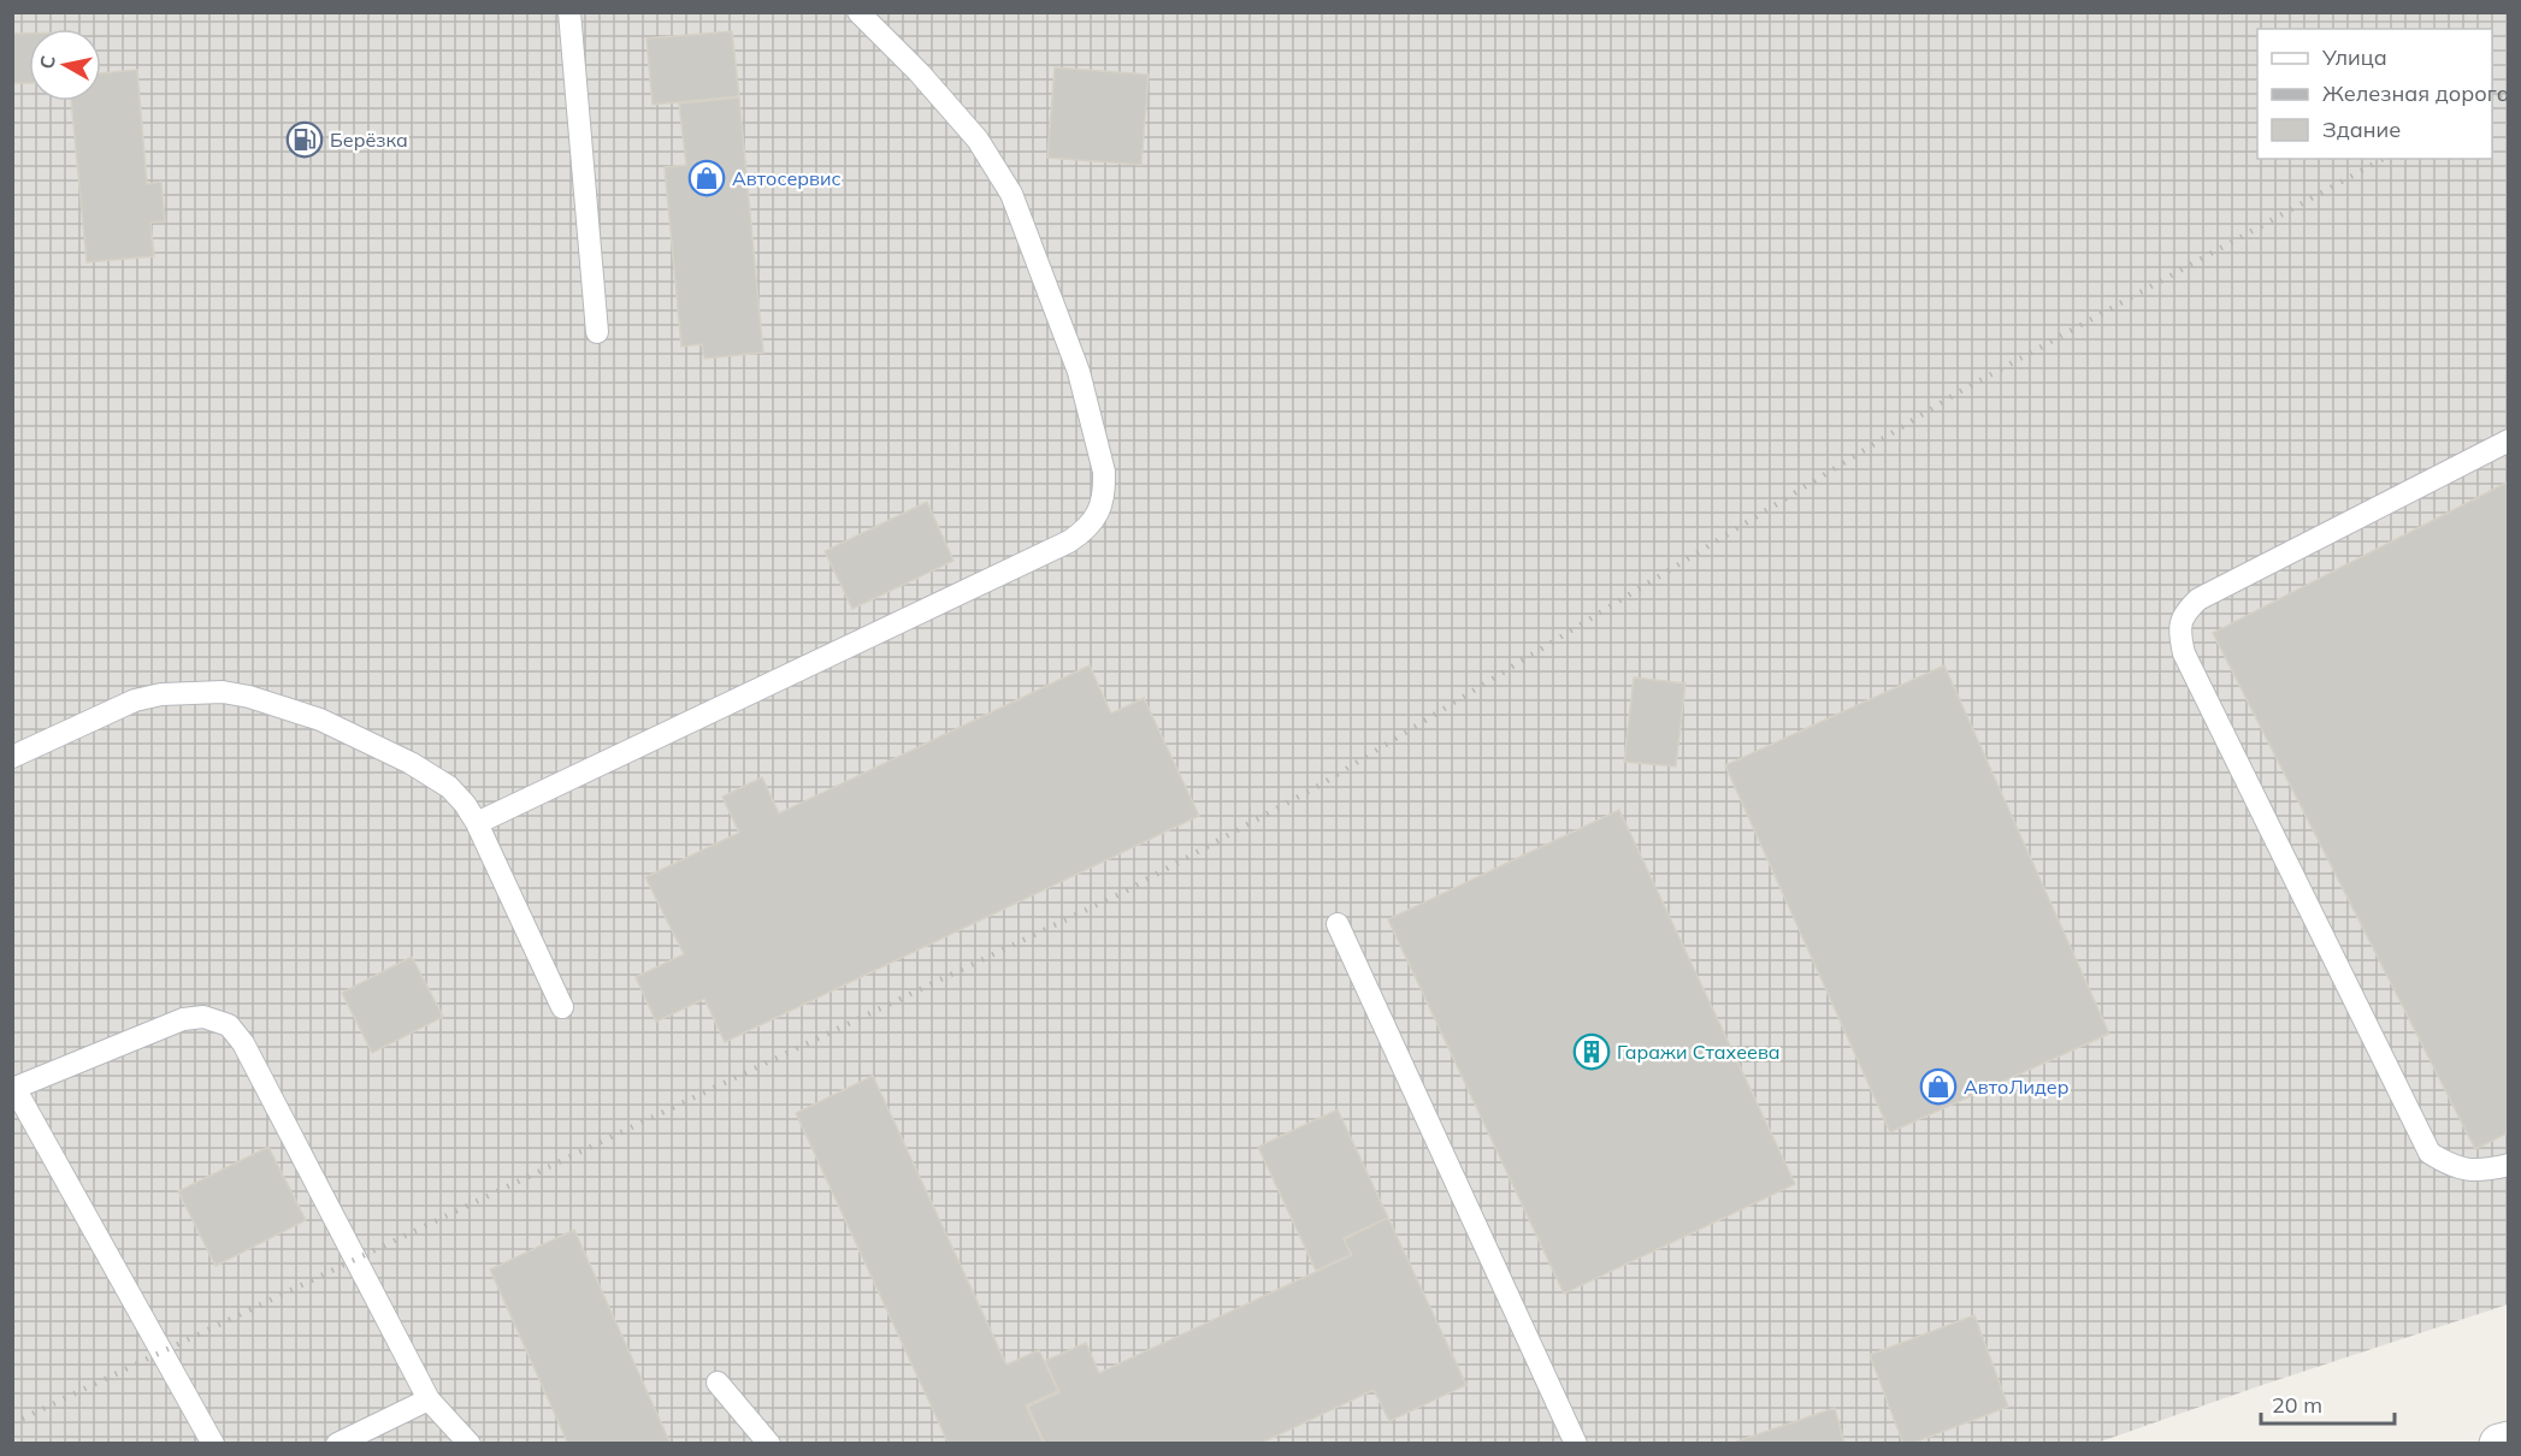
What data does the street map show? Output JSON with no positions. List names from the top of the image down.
{
  "places": {
    "fuel station": ["Берёзка"],
    "shop": ["Автосервис", "АвтоЛидер"],
    "building": ["Гаражи Стахеева"]
  },
  "legend": ["Улица", "Железная дорога", "Здание"],
  "scale_bar": "20 m",
  "north": "left"
}
